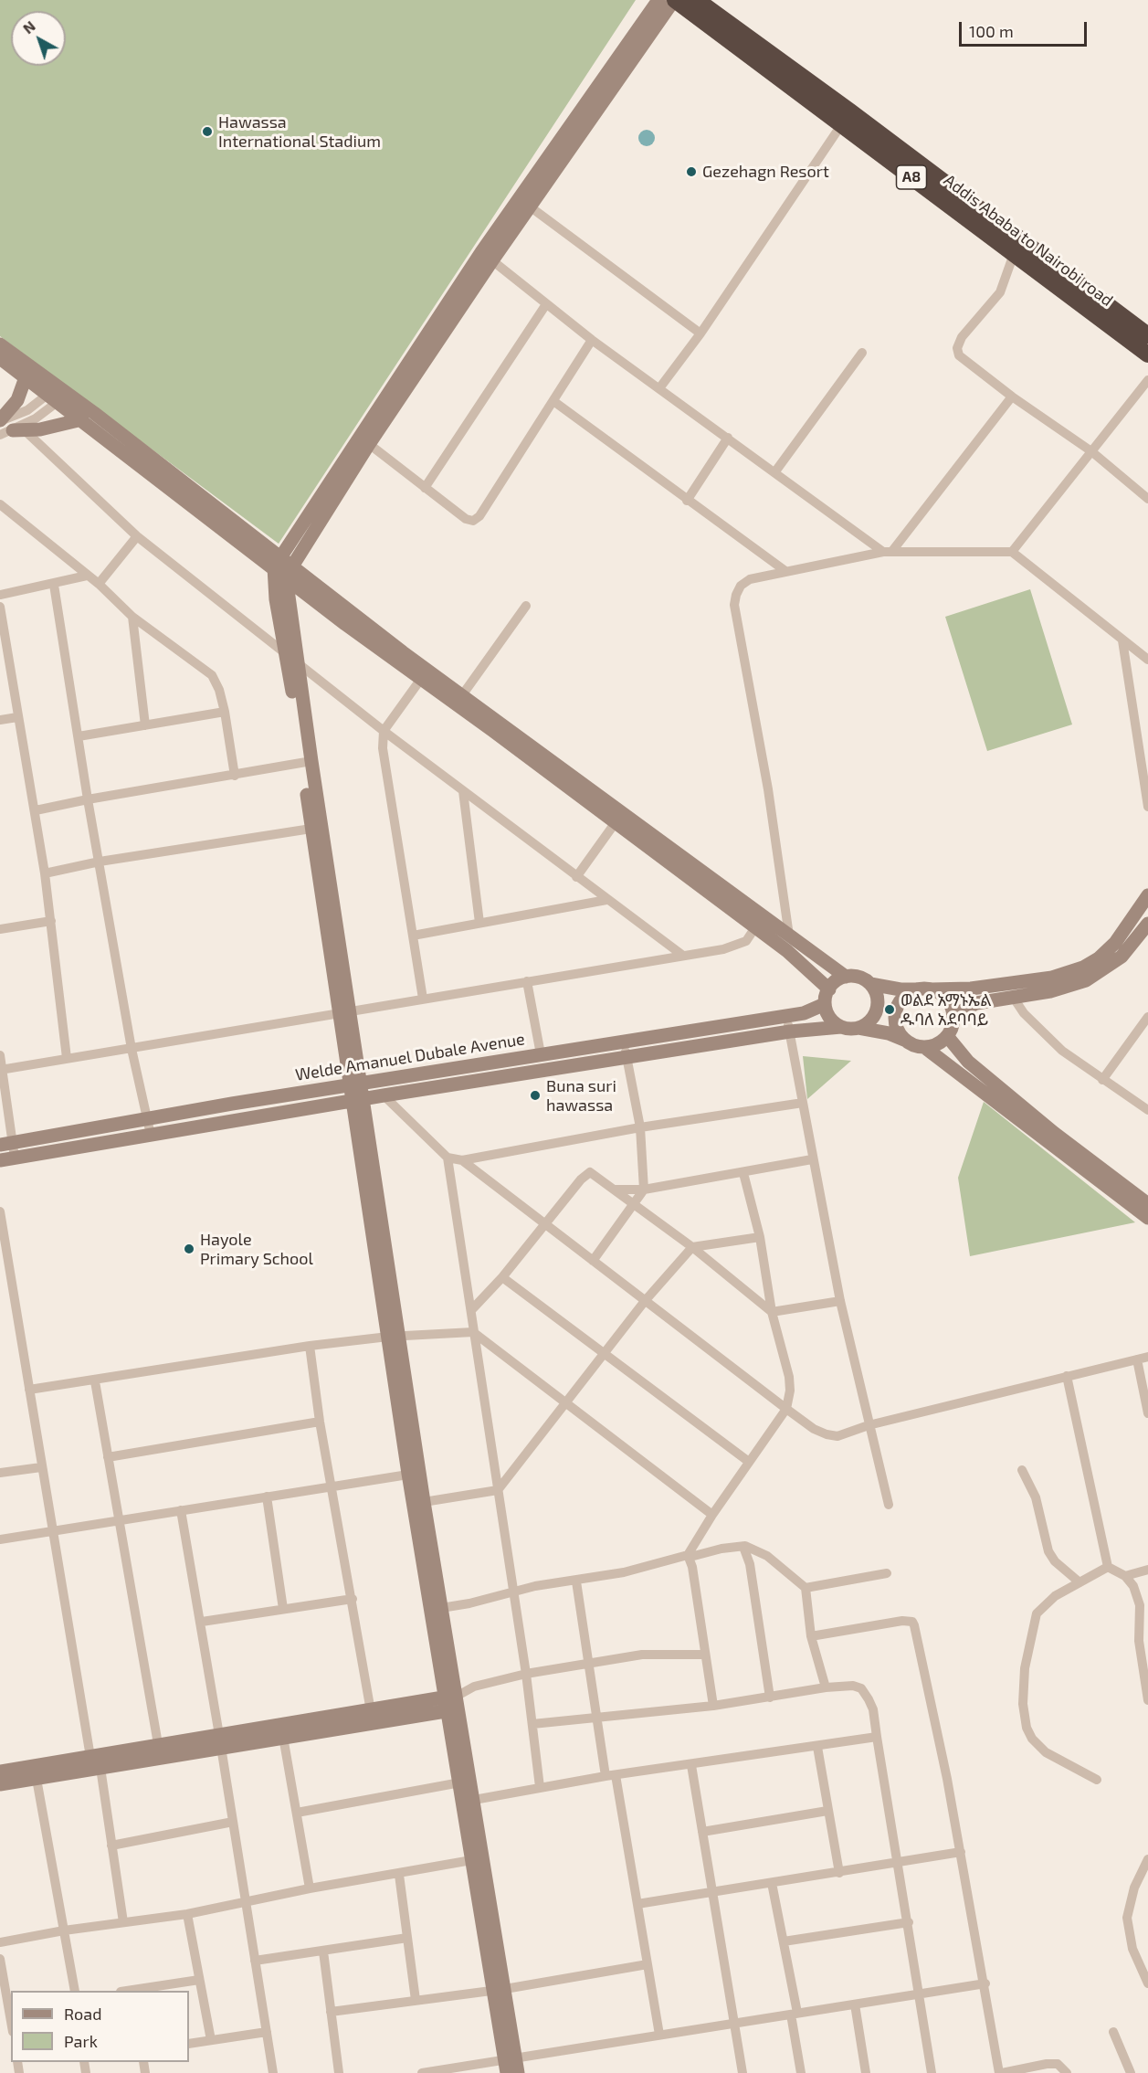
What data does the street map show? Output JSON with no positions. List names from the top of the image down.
{
  "streets": {
    "highway": ["A8", "Addis Ababa to Nairobi road"],
    "main road": ["Welde Amanuel Dubale Avenue"]
  },
  "places": [
    "Hawassa International Stadium",
    "Gezehagn Resort",
    "ወልደ አማኑኤል ዱባለ አደባባይ",
    "Buna suri hawassa",
    "Hayole Primary School"
  ],
  "legend": ["Road", "Park"],
  "scale_bar": "100 m",
  "north": "top left"
}
